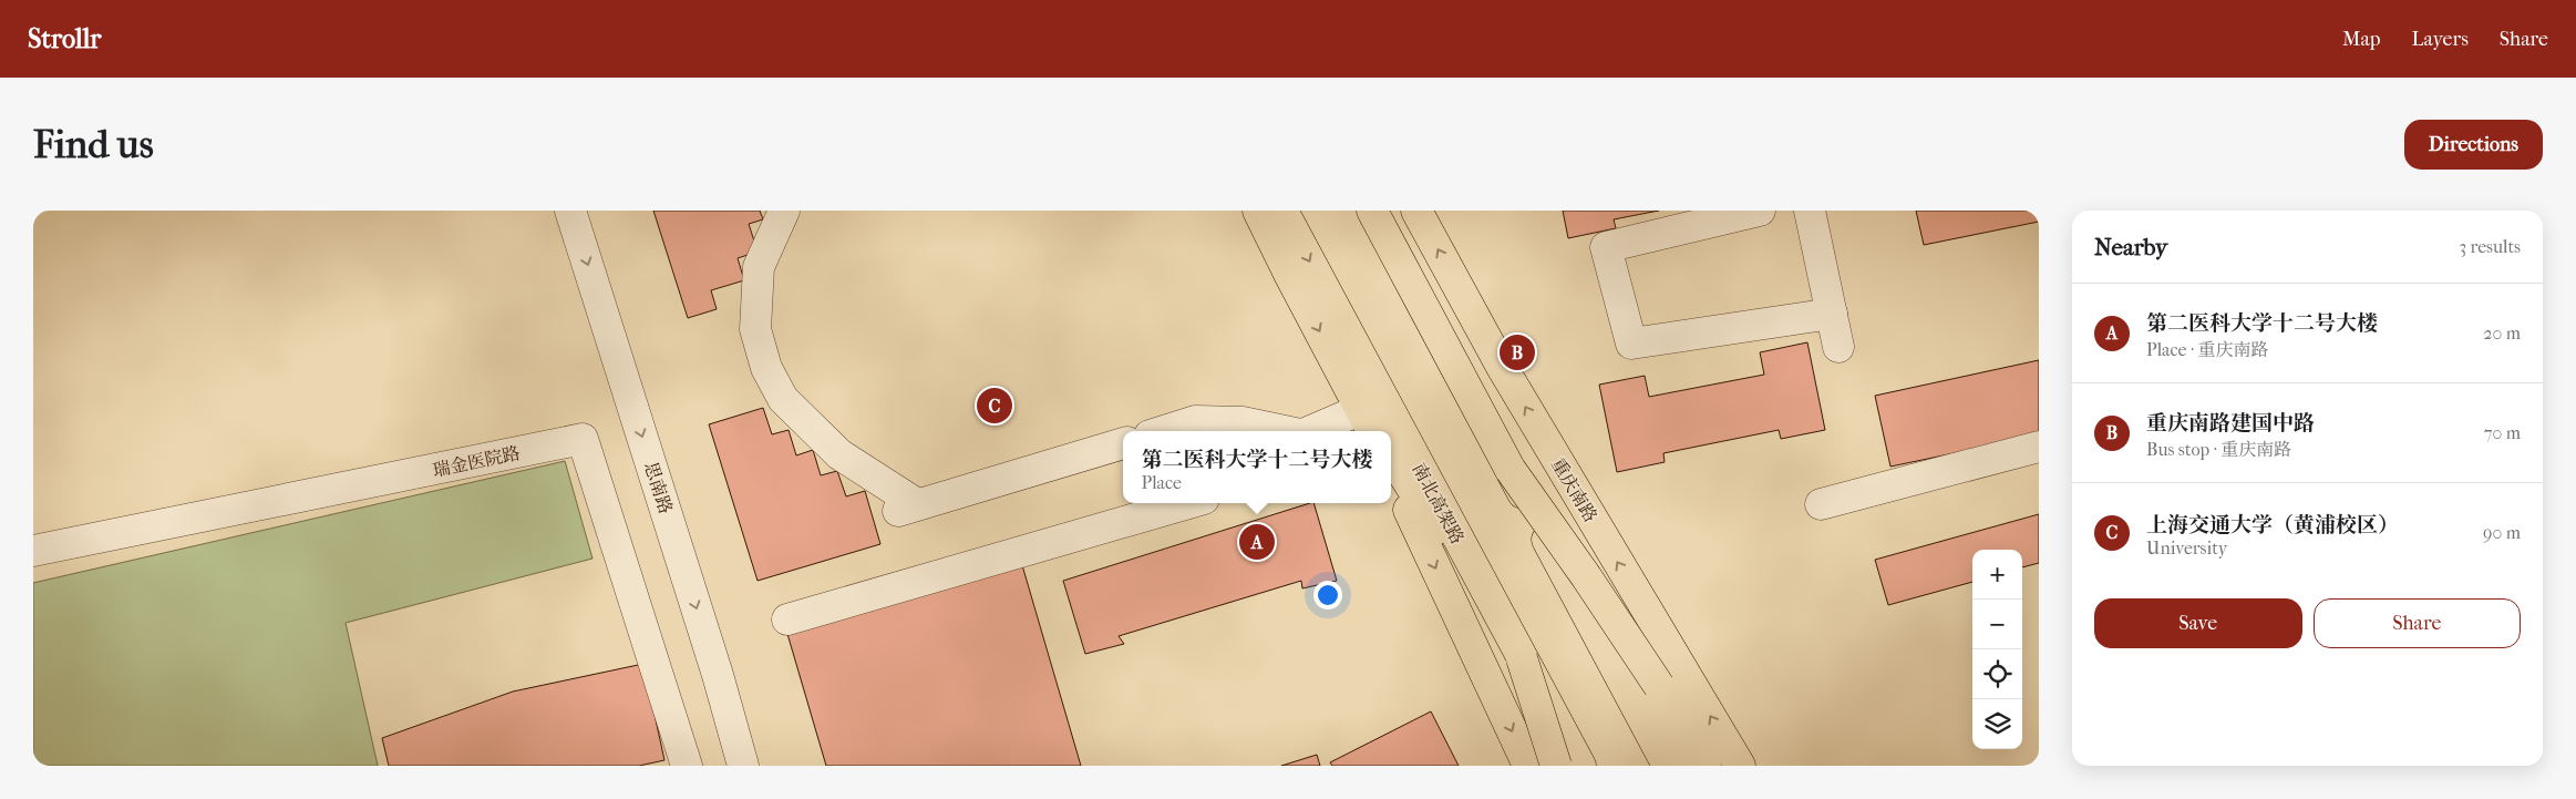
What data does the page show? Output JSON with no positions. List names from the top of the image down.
{
  "streets": {
    "main road": ["重庆南路", "南北高架路"],
    "street": ["瑞金医院路", "思南路"]
  },
  "one_way": ["思南路"],
  "page": {
    "header": "Strollr",
    "nav": ["Map", "Layers", "Share"],
    "buttons": [
      "Directions",
      ["Save", "Share"]
    ],
    "title": "Find us",
    "heading": ["Nearby", "3 results"],
    "list": [
      {
        "mark": "A",
        "name": "第二医科大学十二号大楼",
        "note": "Place · 重庆南路",
        "value": "20 m"
      },
      {
        "mark": "B",
        "name": "重庆南路建国中路",
        "note": "Bus stop · 重庆南路",
        "value": "70 m"
      },
      {
        "mark": "C",
        "name": "上海交通大学（黄浦校区）",
        "note": "University",
        "value": "90 m"
      }
    ],
    "pins": ["B", "C", "A"],
    "popup": ["第二医科大学十二号大楼", "Place"],
    "map_buttons": ["+", "−"]
  }
}
